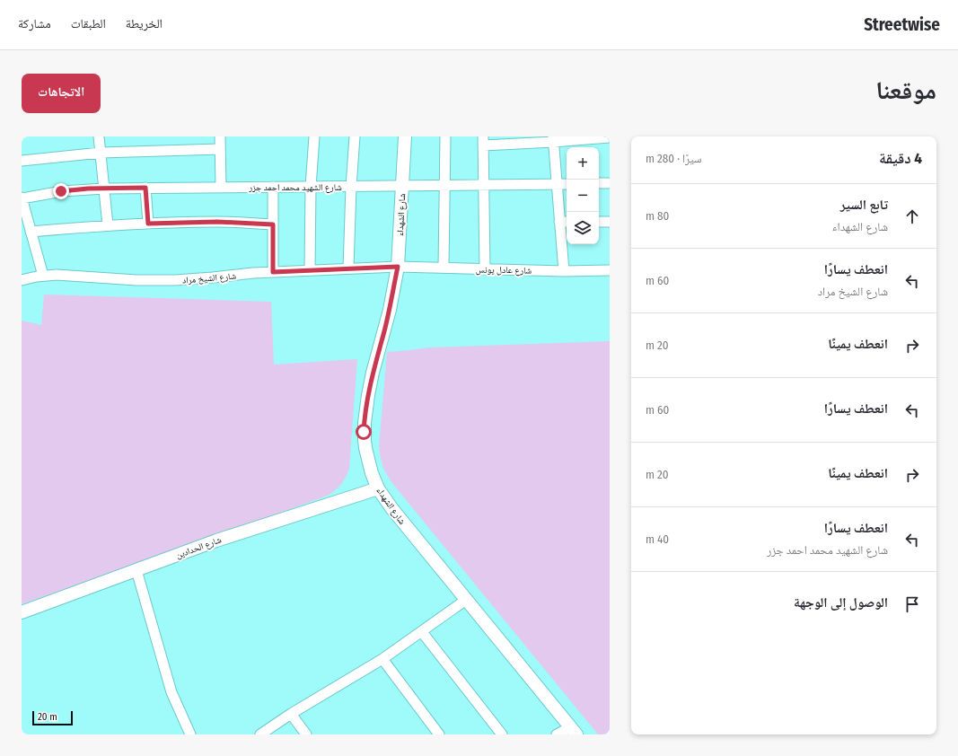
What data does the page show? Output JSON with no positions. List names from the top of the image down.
{
  "streets": {
    "street": [
      "شارع الشهيد محمد احمد جزر",
      "شارع الشهداء",
      "شارع عادل يونس",
      "شارع الشيخ مراد",
      "شارع الحدادين"
    ]
  },
  "crossings": [
    ["شارع الشهيد محمد احمد جزر", "شارع الشهداء"],
    ["شارع الشهداء", "شارع عادل يونس"],
    ["شارع الشهداء", "شارع الشيخ مراد"],
    ["شارع الشهداء", "شارع الحدادين"],
    ["شارع عادل يونس", "شارع الشيخ مراد"]
  ],
  "scale_bar": "20 m",
  "page": {
    "header": "Streetwise",
    "nav": ["الخريطة", "الطبقات", "مشاركة"],
    "title": "موقعنا",
    "buttons": "الاتجاهات",
    "heading": ["4 دقيقة", "سيرًا · 280 m"],
    "map_buttons": ["+", "−"],
    "list": [
      ["تابع السير", "شارع الشهداء", "80 m"],
      ["انعطف يسارًا", "شارع الشيخ مراد", "60 m"],
      ["انعطف يمينًا", "20 m"],
      ["انعطف يسارًا", "60 m"],
      ["انعطف يمينًا", "20 m"],
      ["انعطف يسارًا", "شارع الشهيد محمد احمد جزر", "40 m"],
      "الوصول إلى الوجهة"
    ],
    "scale": "20 m"
  }
}
